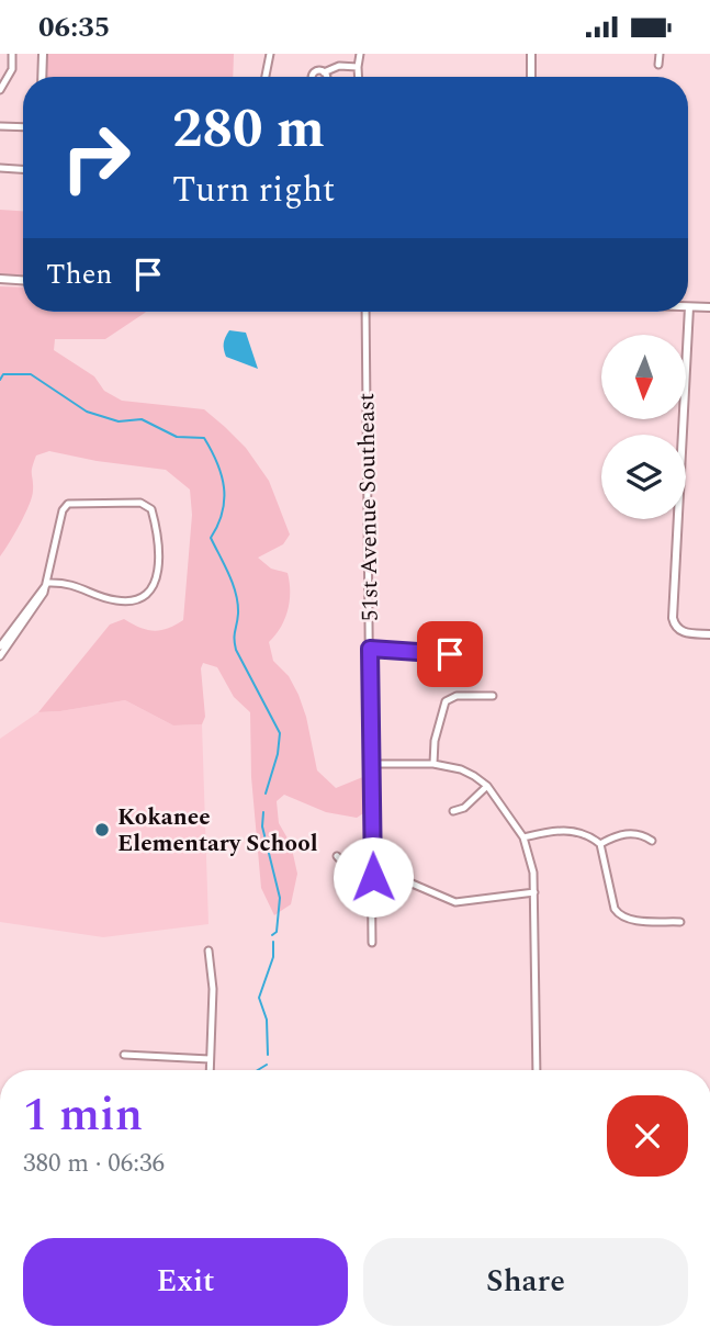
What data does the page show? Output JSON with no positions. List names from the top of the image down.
{
  "streets": {
    "street": ["51st Avenue Southeast"]
  },
  "places": ["Kokanee Elementary School"],
  "north": "bottom",
  "page": {
    "status": "06:35",
    "turn": ["280 m", "Turn right"],
    "then": "Then",
    "heading": ["1 min", "380 m · 06:36"],
    "buttons": ["Exit", "Share"]
  }
}
